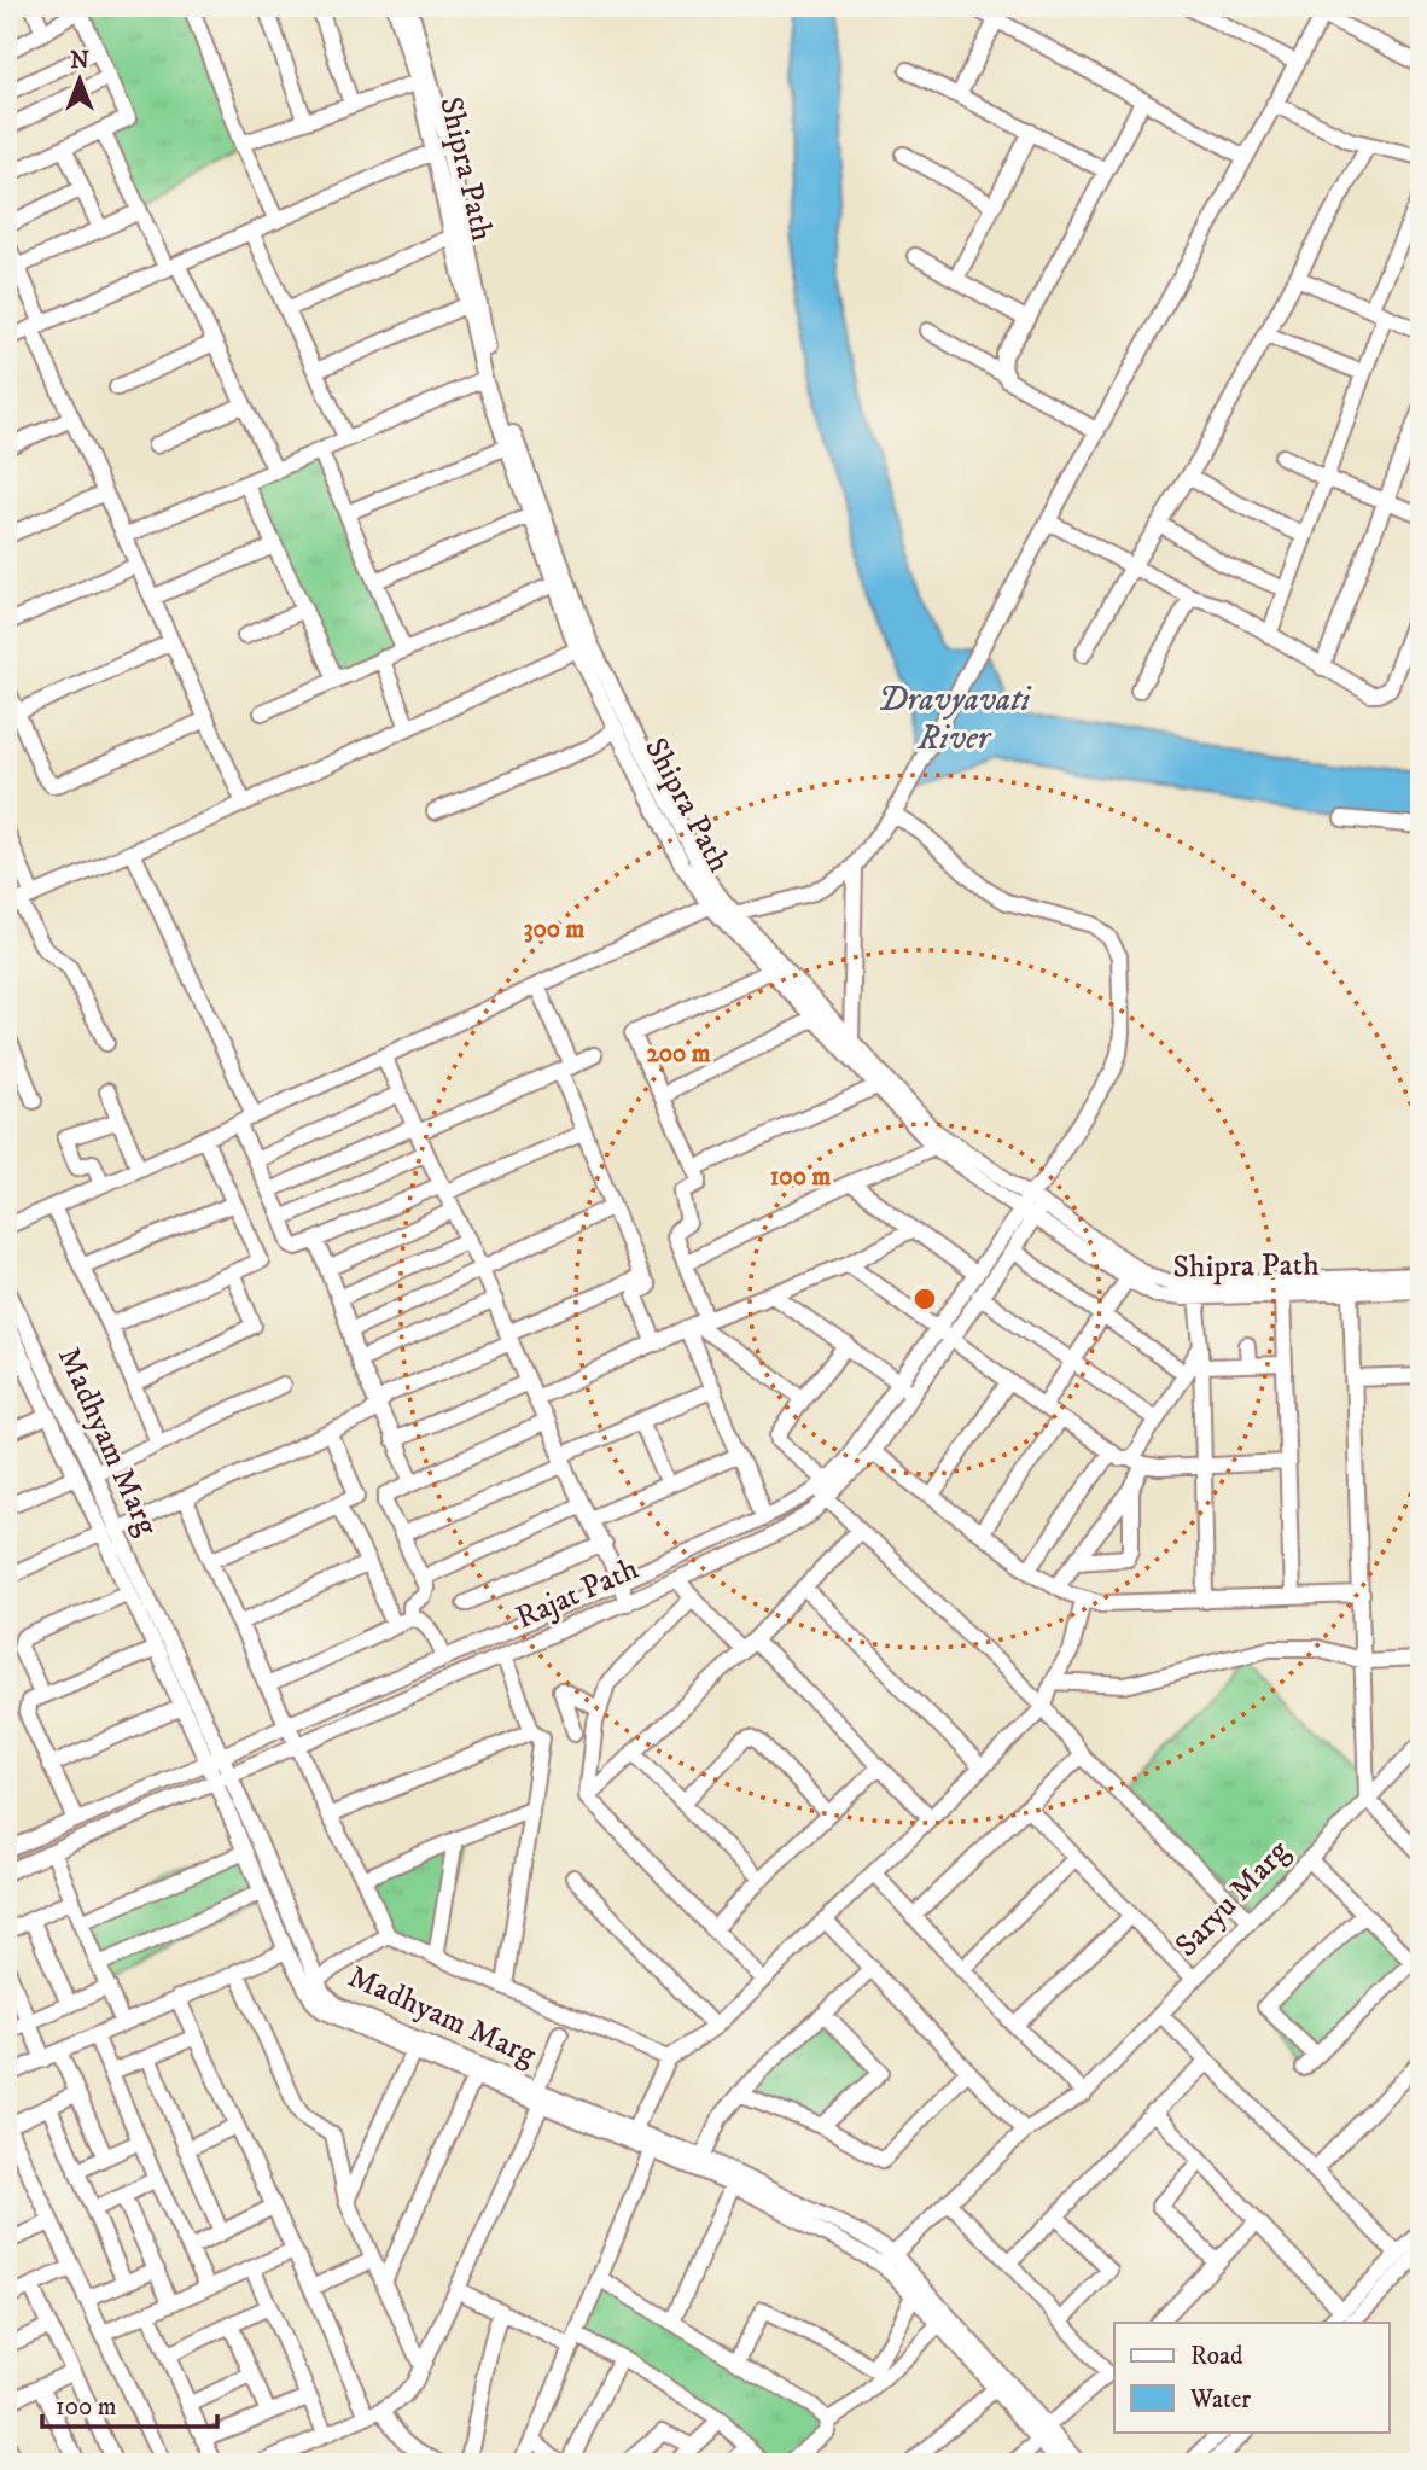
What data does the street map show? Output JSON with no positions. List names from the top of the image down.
{
  "streets": {
    "street": [
      "Shipra Path",
      "Madhyam Marg",
      "Rajat Path",
      "Saryu Marg"
    ]
  },
  "crossings": [
    ["Shipra Path", "Rajat Path"],
    ["Madhyam Marg", "Rajat Path"],
    ["Madhyam Marg", "Saryu Marg"]
  ],
  "water": ["Dravyavati River"],
  "legend": ["Road", "Water"],
  "scale_bar": "100 m",
  "north": "top",
  "rings": ["300 m", "200 m", "100 m"]
}
